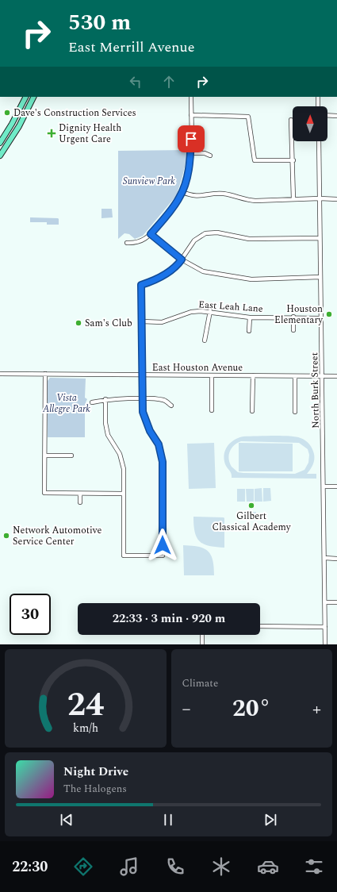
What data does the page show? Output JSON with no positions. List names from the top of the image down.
{
  "streets": {
    "street": ["East Leah Lane", "East Houston Avenue", "North Burk Street"]
  },
  "crossings": [
    ["East Leah Lane", "North Burk Street"],
    ["East Houston Avenue", "North Burk Street"]
  ],
  "parks": ["Sunview Park", "Vista Allegre Park"],
  "places": {
    "other": [
      "Dave's Construction Services",
      "Houston Elementary",
      "Sam's Club",
      "Gilbert Classical Academy",
      "Network Automotive Service Center"
    ],
    "health": ["Dignity Health Urgent Care"]
  },
  "north": "top",
  "page": {
    "turn": ["530 m", "East Merrill Avenue"],
    "limit": "30",
    "trip": "22:33 · 3 min · 920 m",
    "tile": "Climate",
    "heat": ["−", "20°", "+"],
    "song": ["Night Drive", "The Halogens"],
    "tabs": "22:30",
    "gauge": ["24", "km/h"]
  }
}
